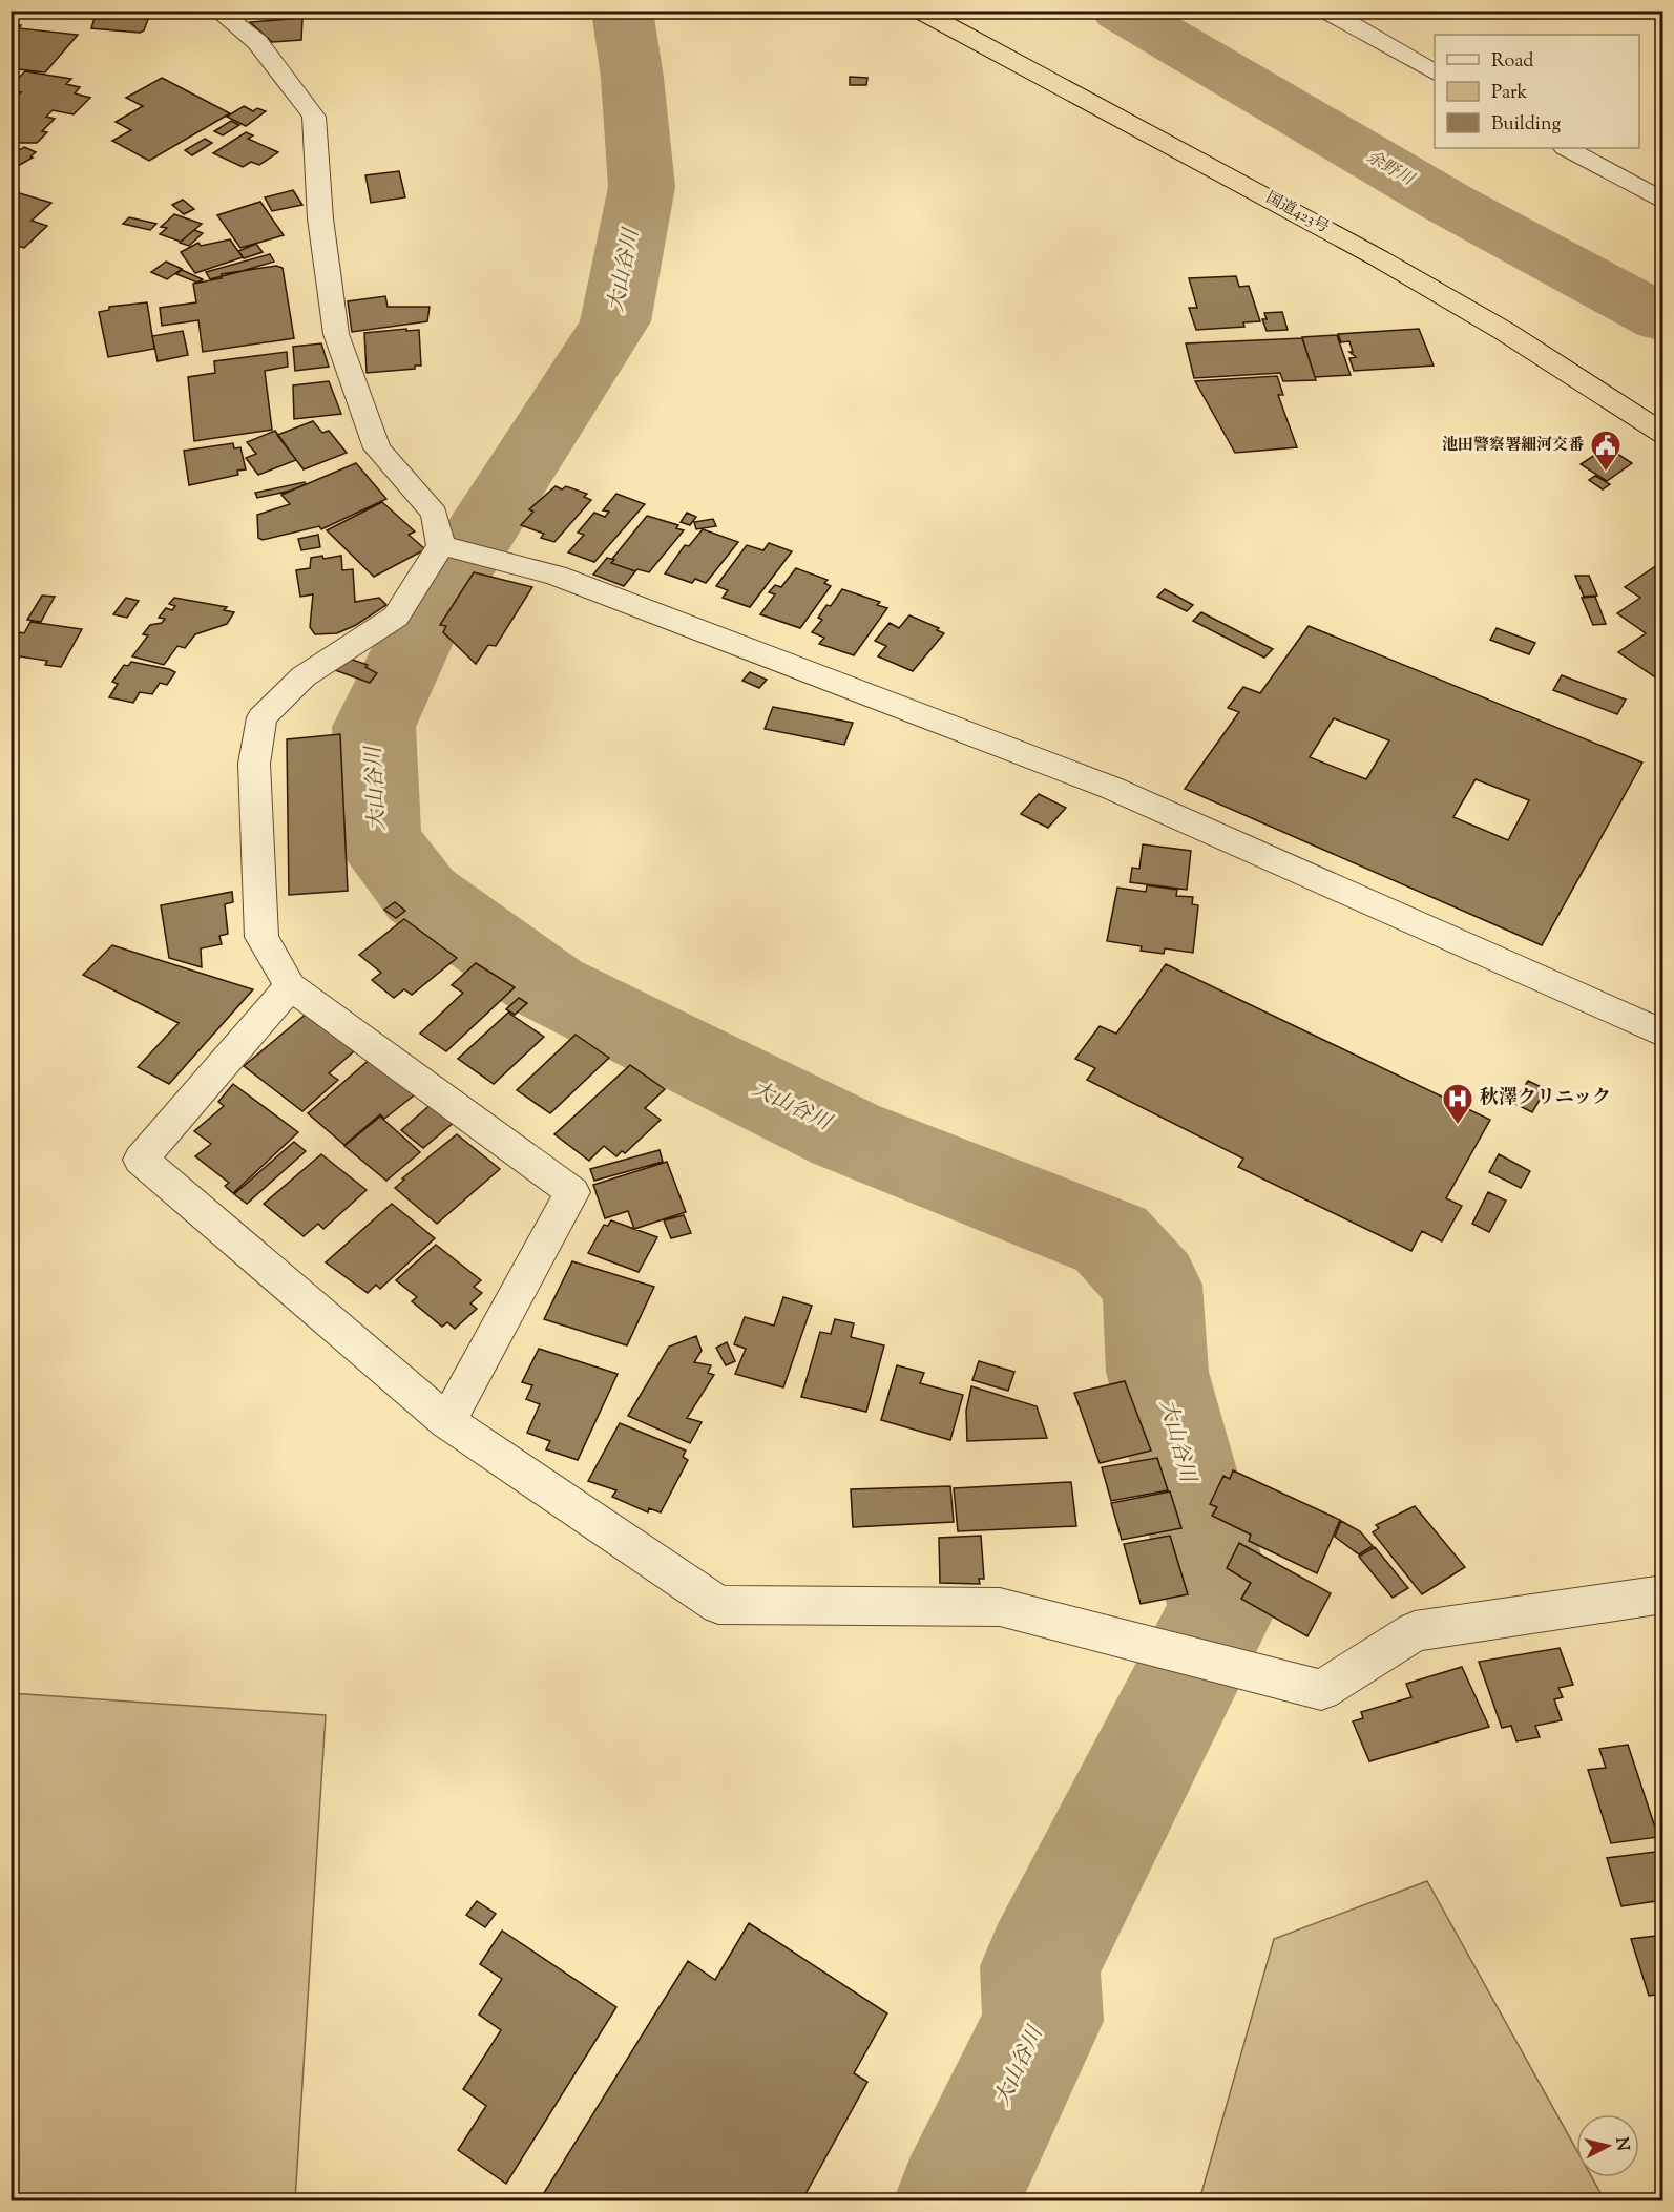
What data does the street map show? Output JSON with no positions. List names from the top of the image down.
{
  "streets": {
    "highway": ["国道423号"]
  },
  "water": ["余野川", "大山谷川"],
  "places": {
    "public building": ["池田警察署細河交番"],
    "hospital": ["秋澤クリニック"]
  },
  "legend": ["Road", "Park", "Building"],
  "north": "right"
}
